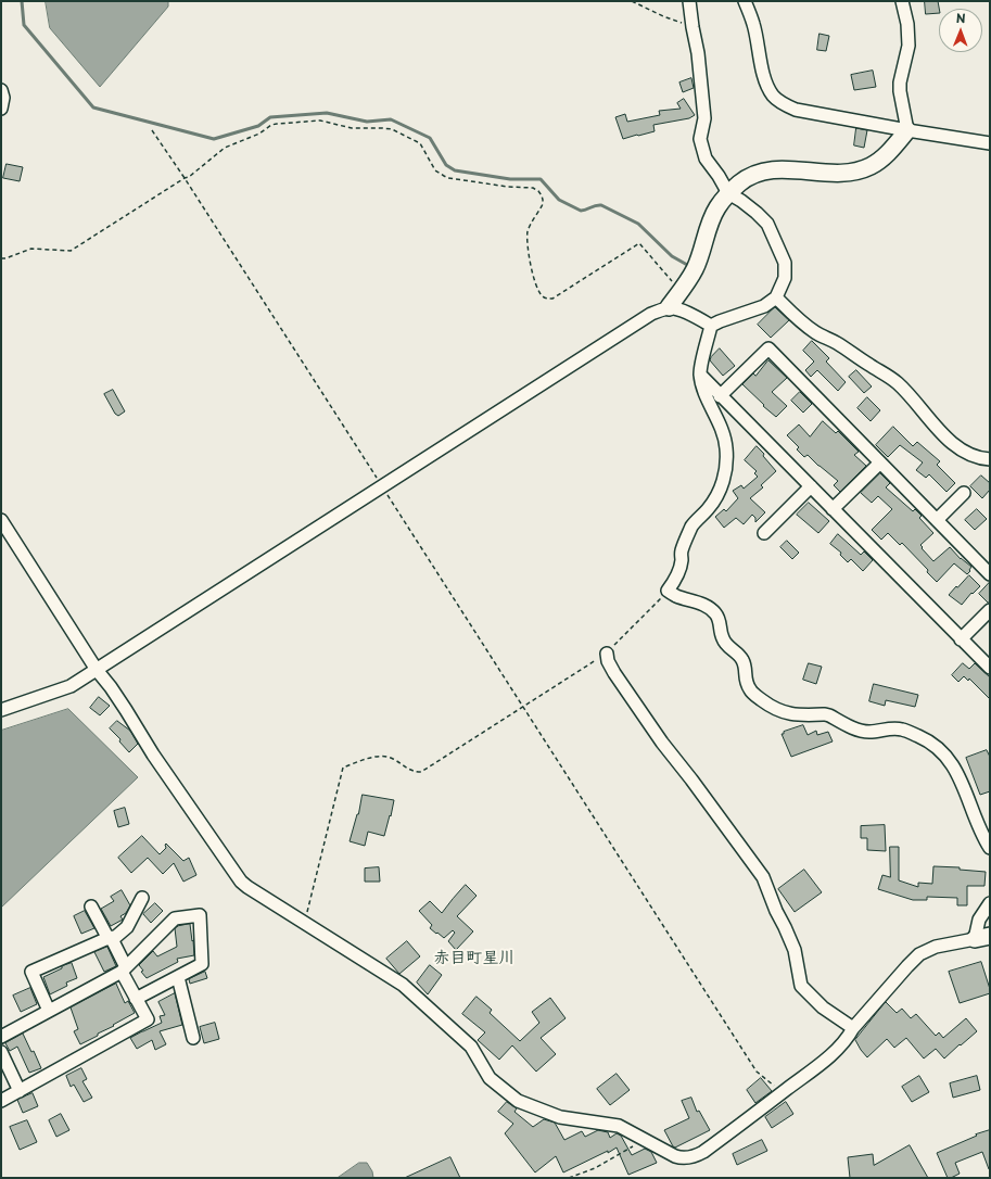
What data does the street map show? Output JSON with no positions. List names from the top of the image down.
{
  "districts": ["赤目町星川"],
  "north": "top"
}
